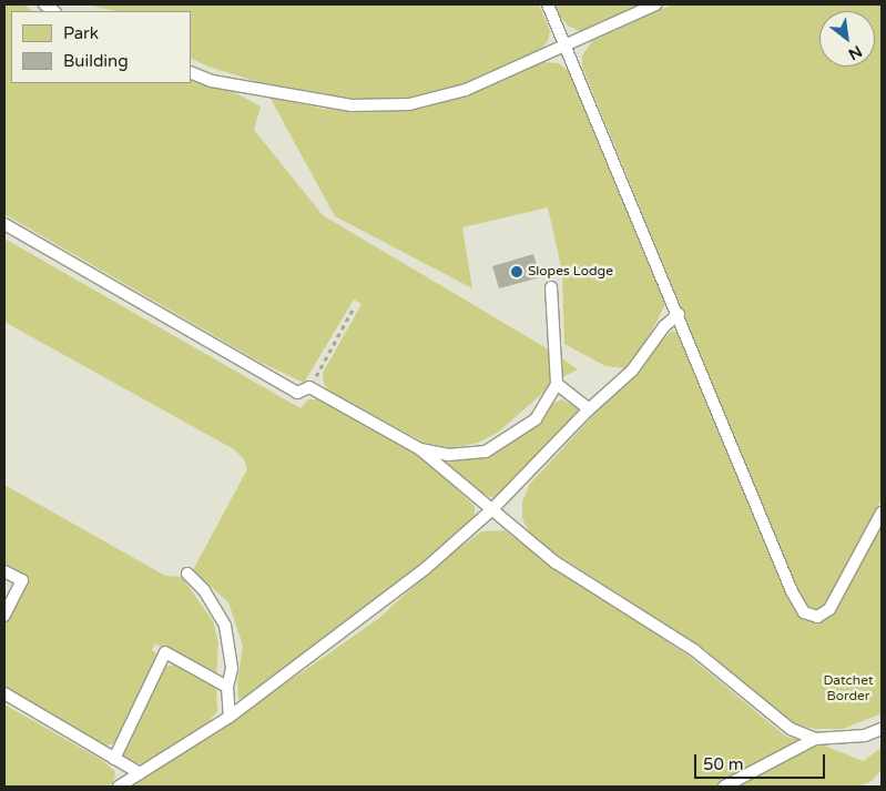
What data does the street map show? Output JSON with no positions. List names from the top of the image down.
{
  "parks": ["Datchet Border"],
  "places": ["Slopes Lodge"],
  "legend": ["Park", "Building"],
  "scale_bar": "50 m",
  "north": "bottom right"
}
